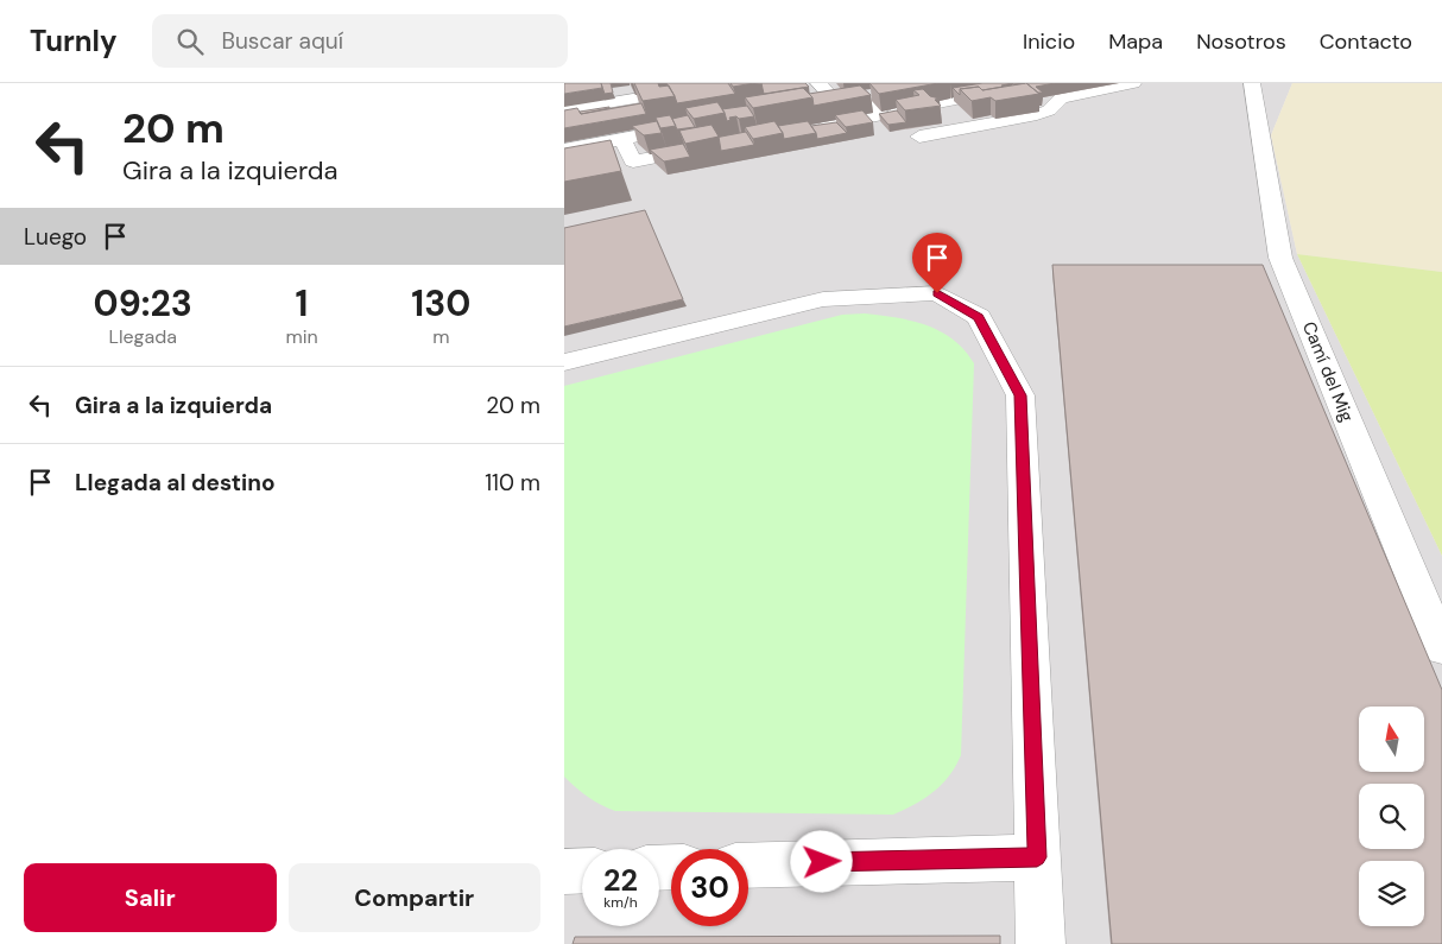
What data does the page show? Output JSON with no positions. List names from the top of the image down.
{
  "streets": {
    "street": ["Camí del Mig"]
  },
  "north": "top",
  "page": {
    "header": "Turnly",
    "search": "Buscar aquí",
    "nav": [
      "Inicio",
      "Mapa",
      "Nosotros",
      "Contacto"
    ],
    "turn": ["20 m", "Gira a la izquierda"],
    "then": "Luego",
    "eta": [
      "09:23",
      "Llegada",
      "1",
      "min",
      "130",
      "m"
    ],
    "list": [
      {
        "name": "Gira a la izquierda",
        "value": "20 m"
      },
      {
        "name": "Llegada al destino",
        "value": "110 m"
      }
    ],
    "speed": "22 km/h",
    "limit": "30",
    "buttons": ["Salir", "Compartir"]
  }
}
